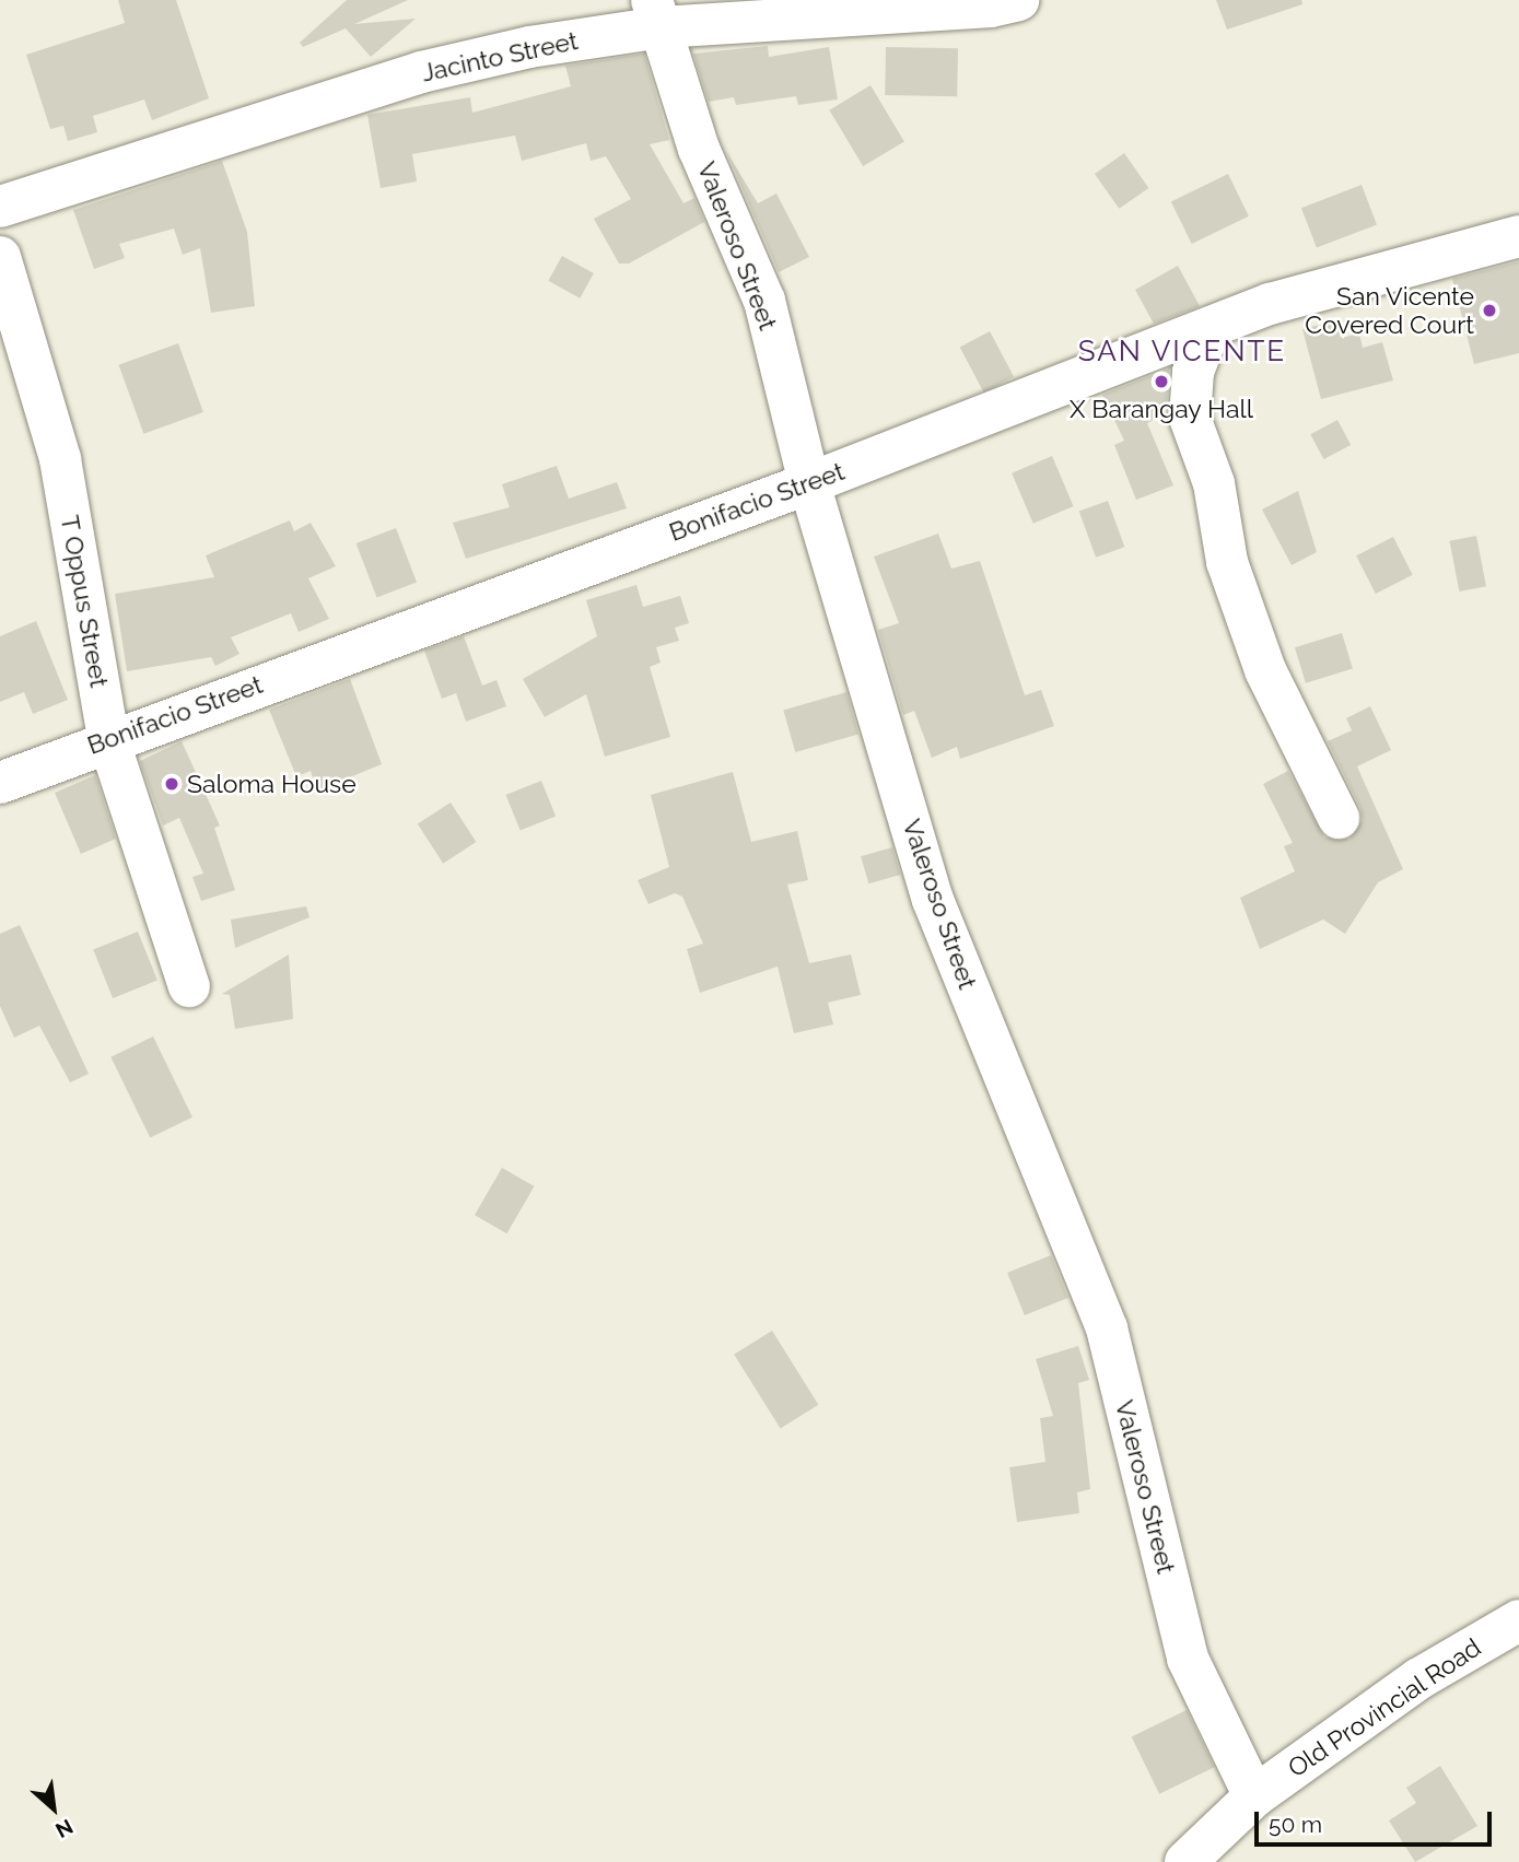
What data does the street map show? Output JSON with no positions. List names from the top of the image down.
{
  "streets": {
    "street": [
      "Jacinto Street",
      "Valeroso Street",
      "Bonifacio Street",
      "T Oppus Street",
      "Old Provincial Road"
    ]
  },
  "crossings": [
    ["Jacinto Street", "Valeroso Street"],
    ["Valeroso Street", "Bonifacio Street"],
    ["Valeroso Street", "Old Provincial Road"],
    ["Bonifacio Street", "T Oppus Street"]
  ],
  "districts": ["SAN VICENTE"],
  "places": ["San Vicente Covered Court", "X Barangay Hall", "Saloma House"],
  "scale_bar": "50 m",
  "north": "bottom right"
}
